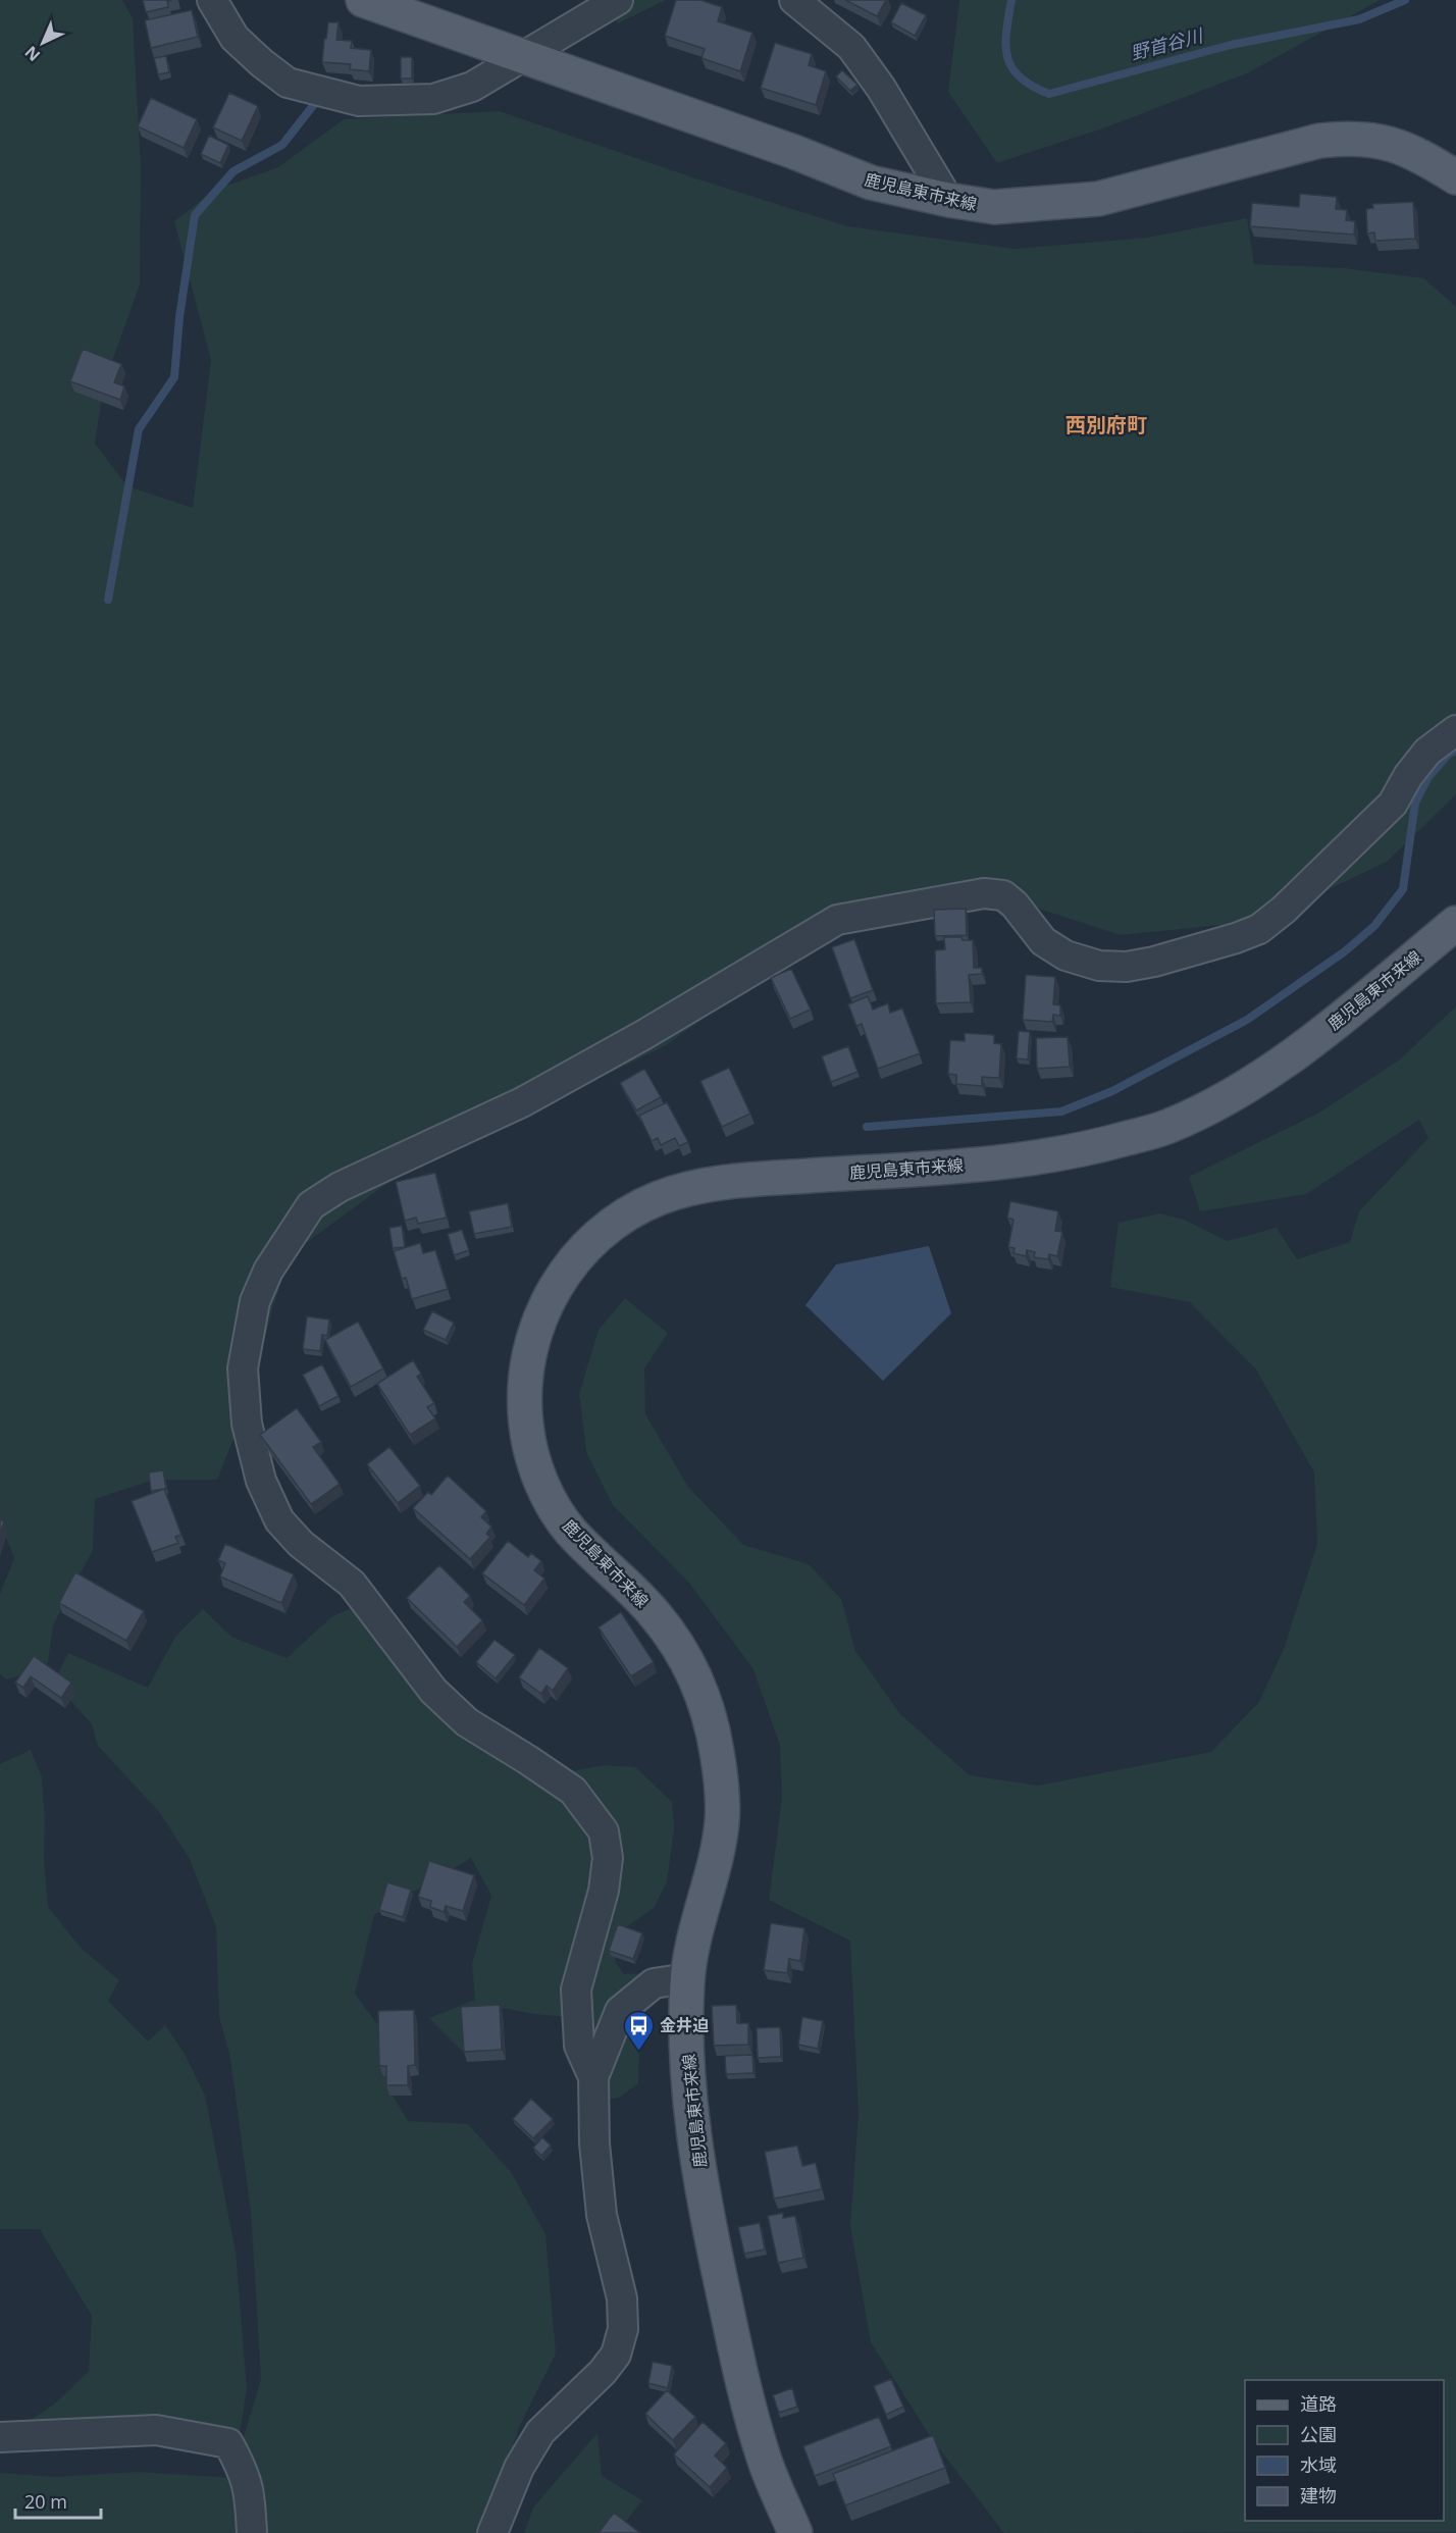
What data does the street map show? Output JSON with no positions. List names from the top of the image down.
{
  "streets": {
    "main road": ["鹿児島東市来線"]
  },
  "districts": ["西別府町"],
  "water": ["野首谷川"],
  "places": {
    "bus stop": ["金井迫"]
  },
  "legend": [
    "道路",
    "公園",
    "水域",
    "建物"
  ],
  "scale_bar": "20 m",
  "north": "bottom left"
}
